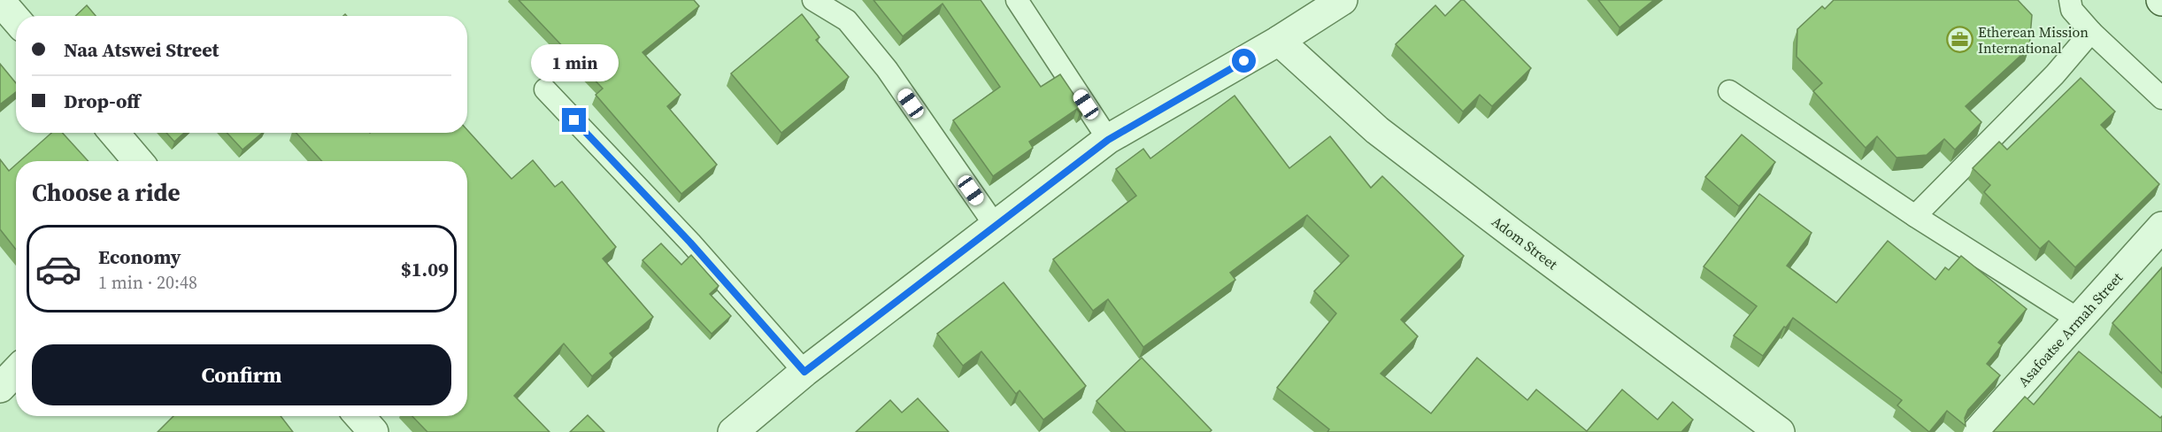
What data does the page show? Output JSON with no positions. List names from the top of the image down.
{
  "streets": {
    "street": ["Adom Street", "Asafoatse Armah Street"]
  },
  "places": {
    "office": ["Etherean Mission International"]
  },
  "page": {
    "banner": ["Naa Atswei Street", "Drop-off"],
    "bubble": "1 min",
    "heading": "Choose a ride",
    "list": [
      {
        "name": "Economy",
        "note": "1 min · 20:48",
        "value": "$1.09"
      }
    ],
    "buttons": "Confirm"
  }
}
